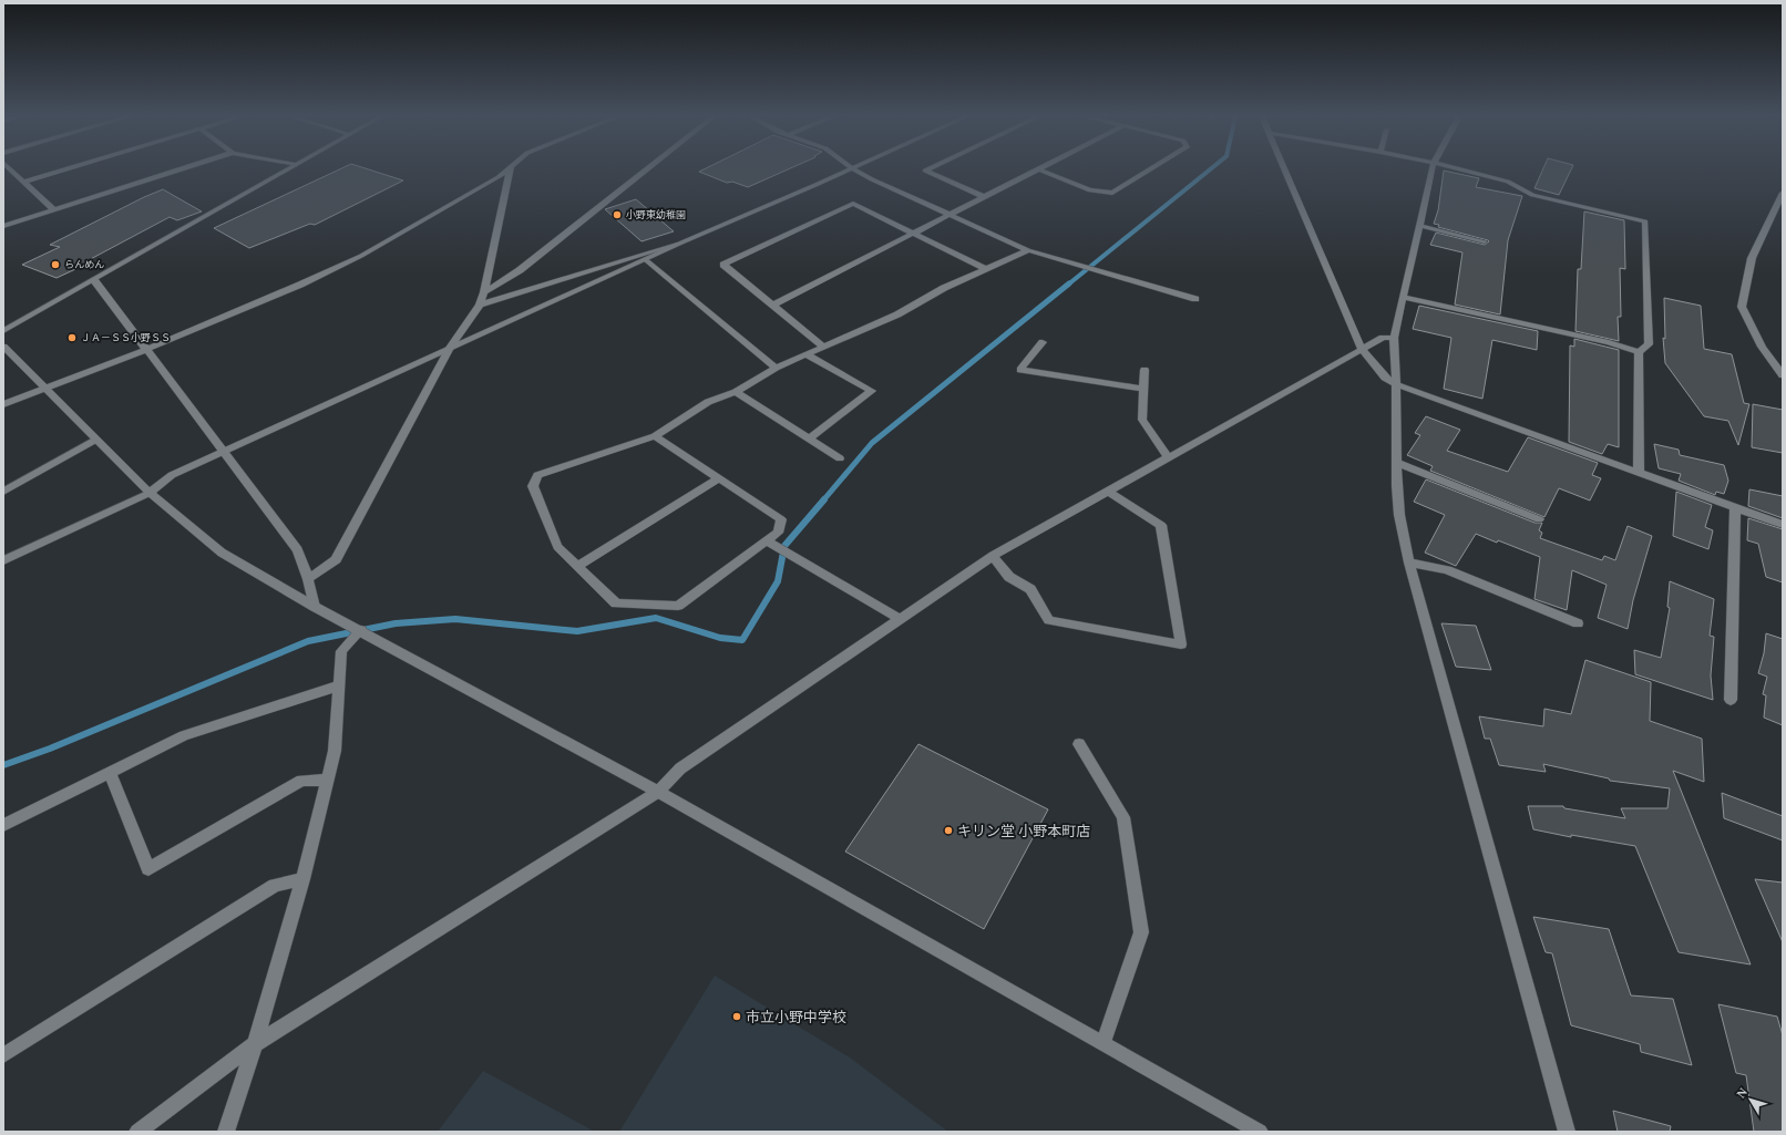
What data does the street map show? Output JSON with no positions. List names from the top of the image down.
{
  "places": [
    "小野東幼稚園",
    "らんめん",
    "ＪＡ－ＳＳ小野ＳＳ",
    "キリン堂 小野本町店",
    "市立小野中学校"
  ],
  "north": "top left"
}
